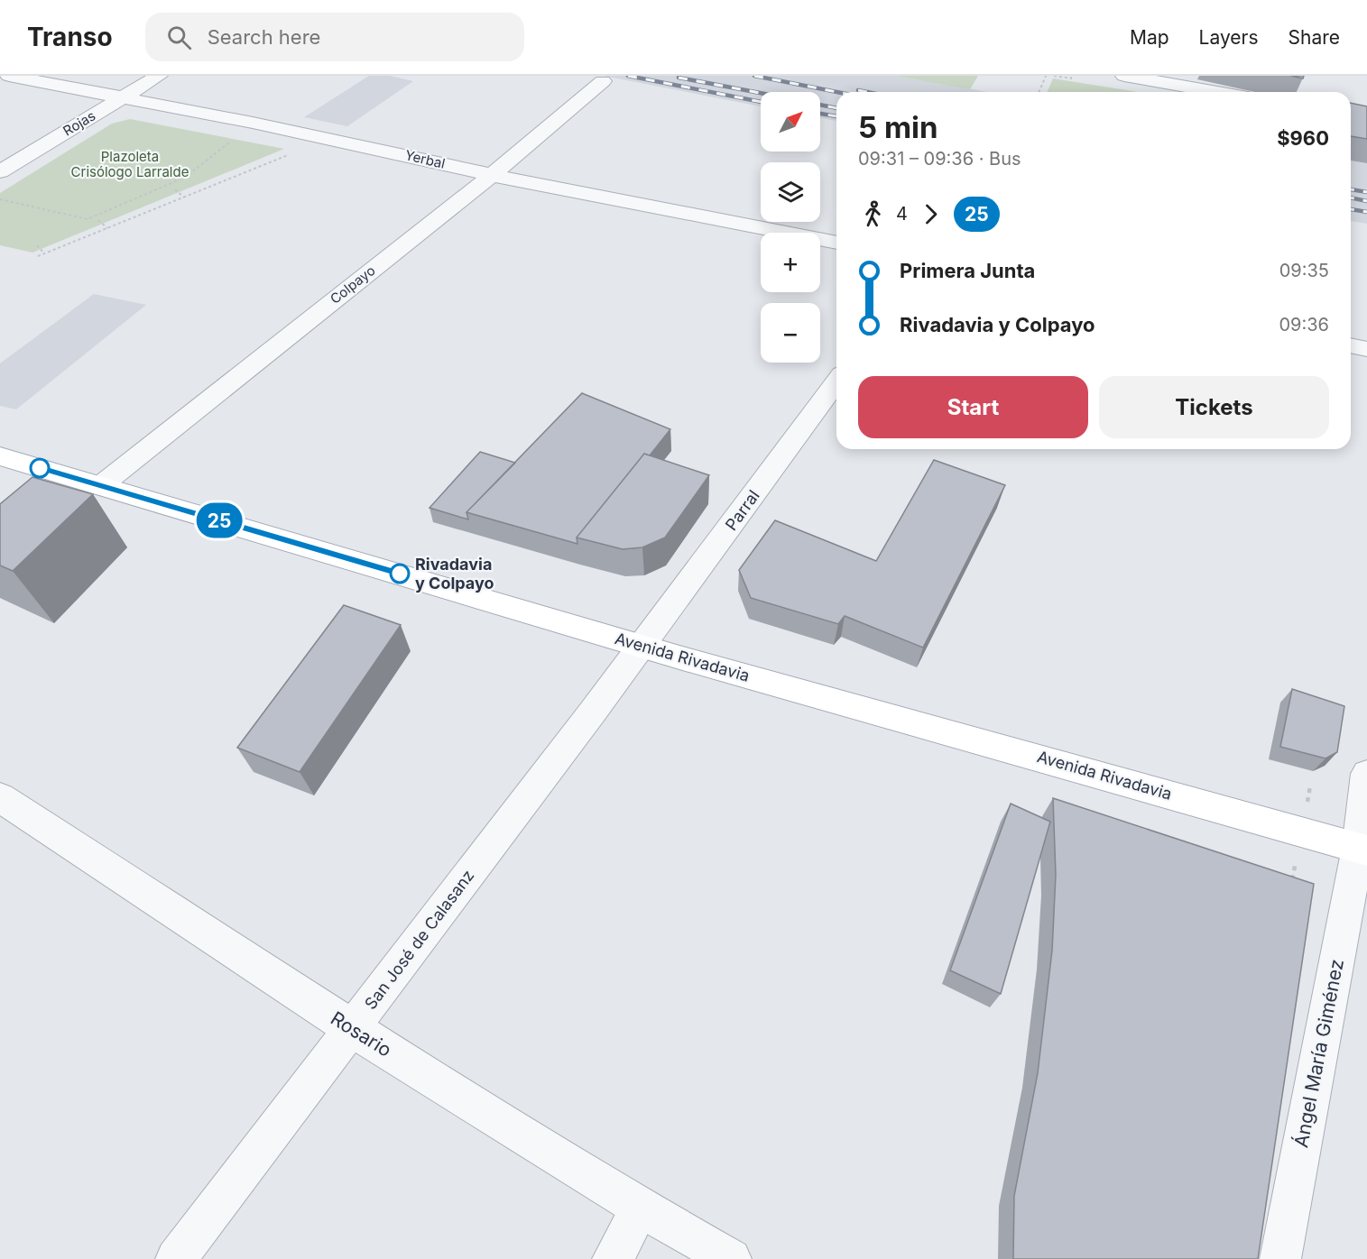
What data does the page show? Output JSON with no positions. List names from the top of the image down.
{
  "streets": {
    "main road": ["Avenida Rivadavia"],
    "street": [
      "Rojas",
      "Yerbal",
      "Colpayo",
      "Parral",
      "San José de Calasanz",
      "Rosario",
      "Ángel María Giménez"
    ]
  },
  "crossings": [
    ["Rojas", "Yerbal"],
    ["Yerbal", "Colpayo"],
    ["Colpayo", "Avenida Rivadavia"],
    ["Parral", "Avenida Rivadavia"],
    ["Parral", "San José de Calasanz"],
    ["Avenida Rivadavia", "San José de Calasanz"],
    ["Avenida Rivadavia", "Ángel María Giménez"],
    ["San José de Calasanz", "Rosario"]
  ],
  "parks": ["Plazoleta Crisólogo Larralde"],
  "places": ["Rivadavia y Colpayo"],
  "lines": ["bus line 25"],
  "north": "top right",
  "page": {
    "header": "Transo",
    "search": "Search here",
    "nav": ["Map", "Layers", "Share"],
    "on_map": "25",
    "map_buttons": ["+", "−"],
    "heading": ["5 min", "09:31 – 09:36 · Bus", "$960"],
    "legs": ["4", "25"],
    "list": [
      {
        "name": "Primera Junta",
        "value": "09:35"
      },
      {
        "name": "Rivadavia y Colpayo",
        "value": "09:36"
      }
    ],
    "buttons": ["Start", "Tickets"]
  }
}
